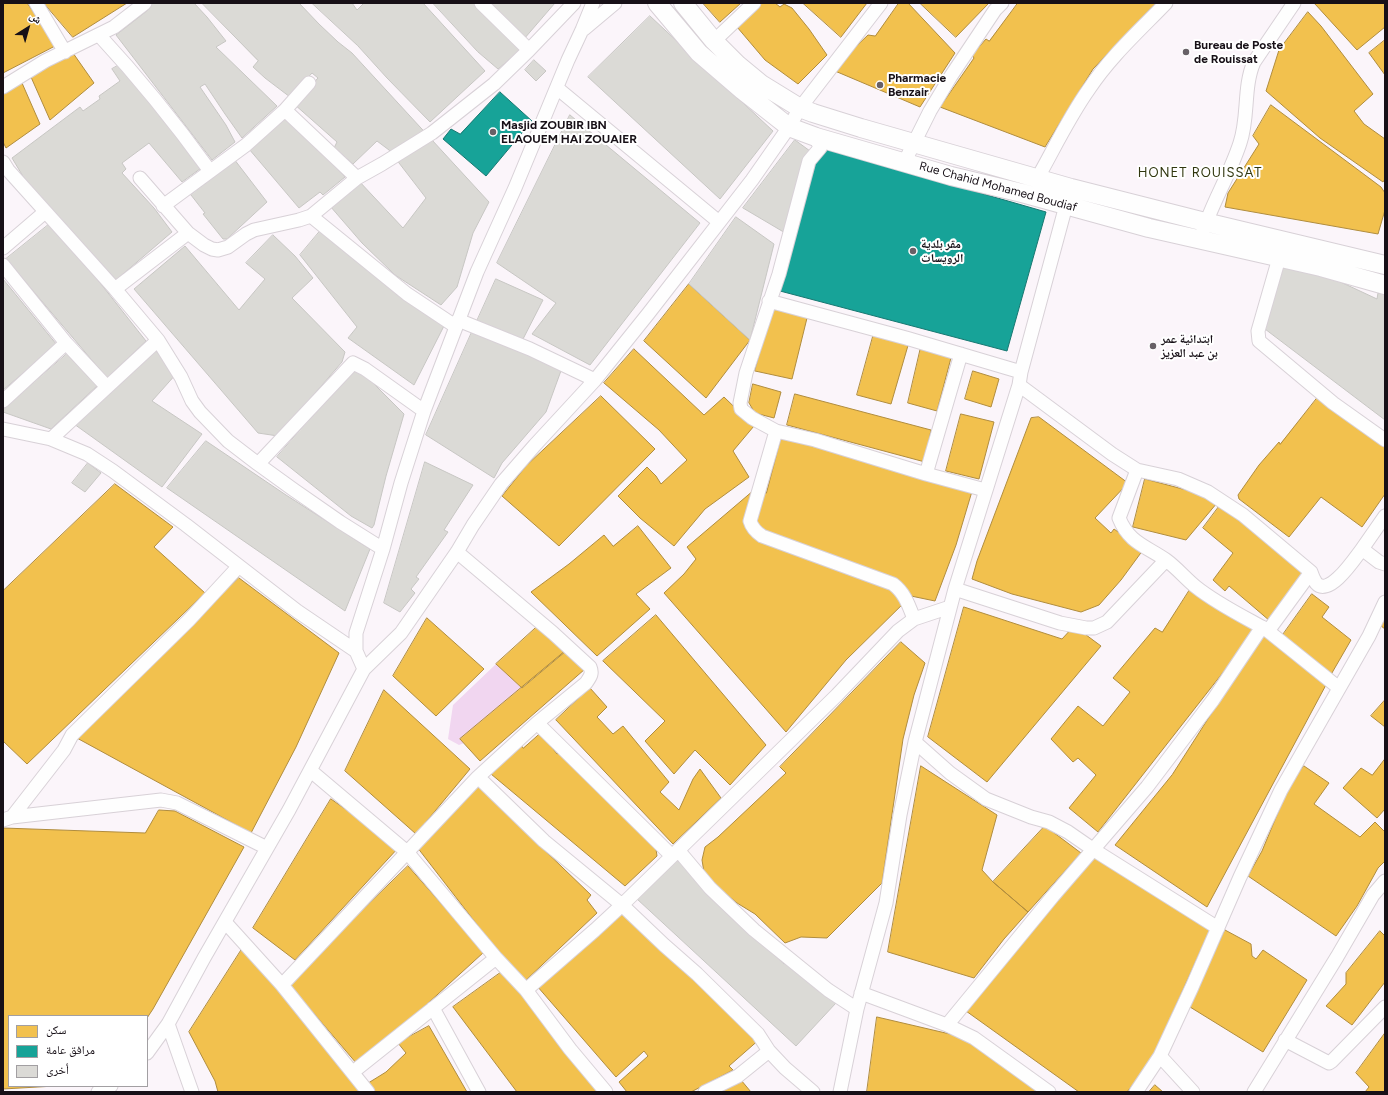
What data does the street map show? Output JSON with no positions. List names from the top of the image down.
{
  "streets": {
    "main road": ["Rue Chahid Mohamed Boudiaf"]
  },
  "districts": ["HONET ROUISSAT"],
  "places": [
    "Bureau de Poste de Rouissat",
    "Pharmacie Benzair",
    "Masjid ZOUBIR IBN ELAOUEM HAI ZOUAIER",
    "مقر بلدية الرويسات",
    "ابتدائية عمر بن عبد العزيز"
  ],
  "legend": ["سكن", "مرافق عامة", "أخرى"],
  "north": "top right"
}
